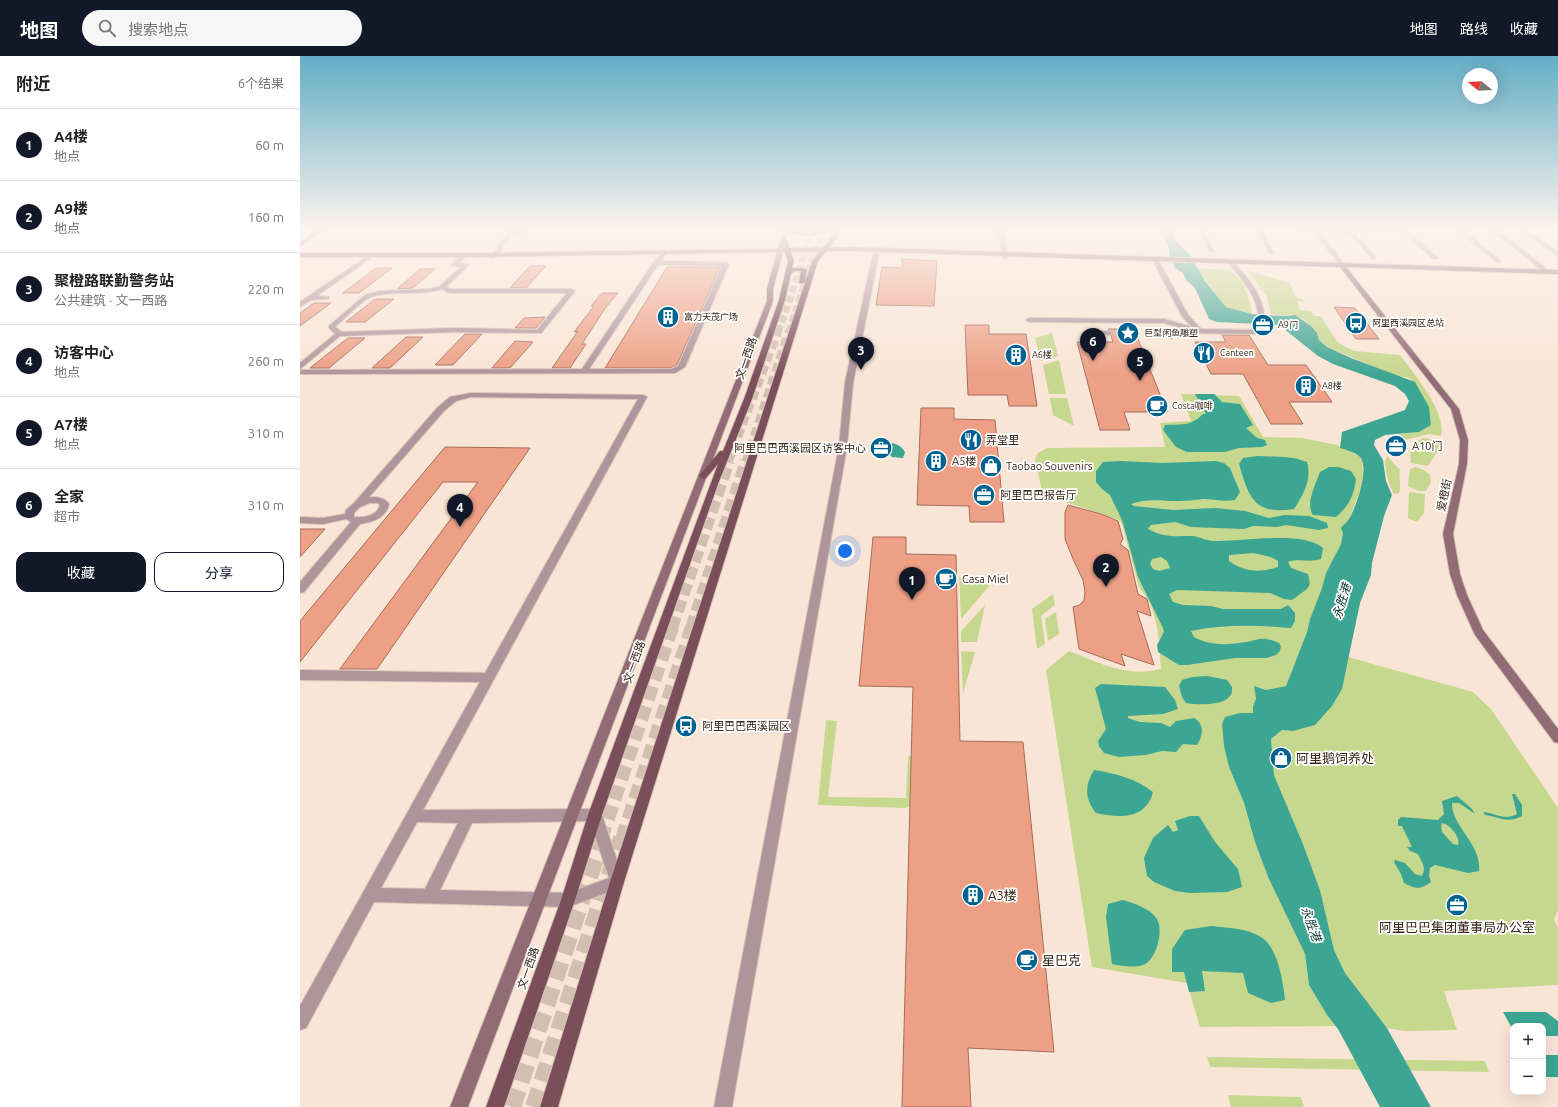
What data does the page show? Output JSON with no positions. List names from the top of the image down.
{
  "streets": {
    "main road": ["文一西路"],
    "street": ["爱橙街"]
  },
  "water": ["永胜港"],
  "places": {
    "building": [
      "富力天茂广场",
      "A6楼",
      "A8楼",
      "A5楼",
      "A3楼"
    ],
    "bus stop": ["阿里西溪园区总站", "阿里巴巴西溪园区"],
    "office": [
      "A9门",
      "A10门",
      "阿里巴巴西溪园区访客中心",
      "阿里巴巴报告厅",
      "阿里巴巴集团董事局办公室"
    ],
    "place": ["巨型闲鱼雕塑"],
    "restaurant": ["Canteen", "弄堂里"],
    "cafe": ["Costa咖啡", "Casa Miel", "星巴克"],
    "shop": ["Taobao Souvenirs", "阿里鹅饲养处"]
  },
  "north": "left",
  "page": {
    "header": "地图",
    "search": "搜索地点",
    "nav": ["地图", "路线", "收藏"],
    "heading": ["附近", "6个结果"],
    "list": [
      {
        "mark": "1",
        "name": "A4楼",
        "note": "地点",
        "value": "60 m"
      },
      {
        "mark": "2",
        "name": "A9楼",
        "note": "地点",
        "value": "160 m"
      },
      {
        "mark": "3",
        "name": "聚橙路联勤警务站",
        "note": "公共建筑 · 文一西路",
        "value": "220 m"
      },
      {
        "mark": "4",
        "name": "访客中心",
        "note": "地点",
        "value": "260 m"
      },
      {
        "mark": "5",
        "name": "A7楼",
        "note": "地点",
        "value": "310 m"
      },
      {
        "mark": "6",
        "name": "全家",
        "note": "超市",
        "value": "310 m"
      }
    ],
    "pins": [
      "6",
      "3",
      "5",
      "4",
      "2",
      "1"
    ],
    "buttons": ["收藏", "分享"],
    "map_buttons": ["+", "−"]
  }
}
